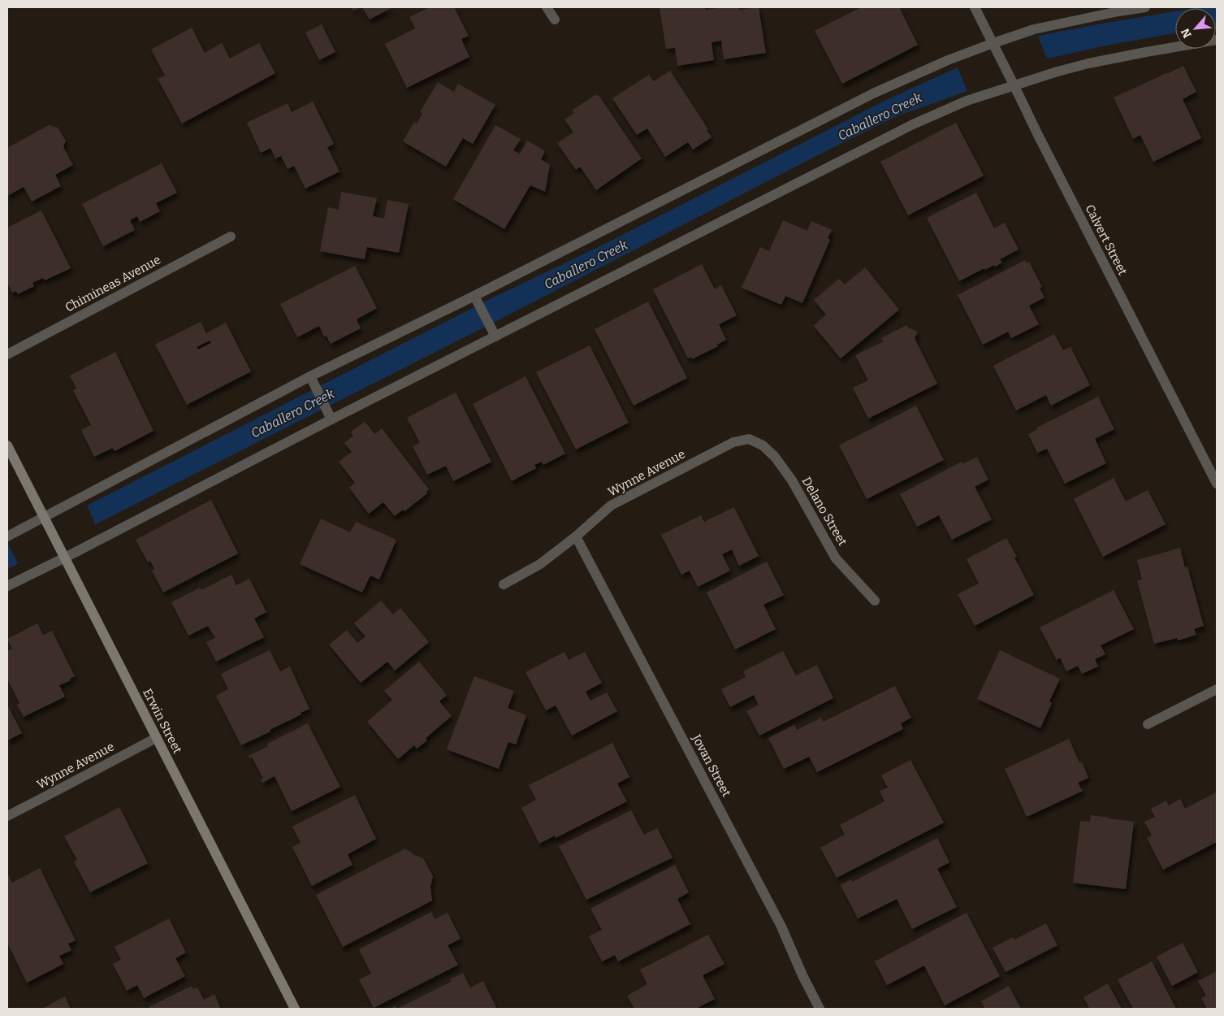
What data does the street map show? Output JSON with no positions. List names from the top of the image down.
{
  "streets": {
    "street": [
      "Calvert Street",
      "Chimineas Avenue",
      "Wynne Avenue",
      "Delano Street",
      "Erwin Street",
      "Jovan Street"
    ]
  },
  "crossings": [
    ["Wynne Avenue", "Delano Street"],
    ["Wynne Avenue", "Erwin Street"],
    ["Wynne Avenue", "Jovan Street"]
  ],
  "water": ["Caballero Creek"],
  "north": "bottom left"
}
